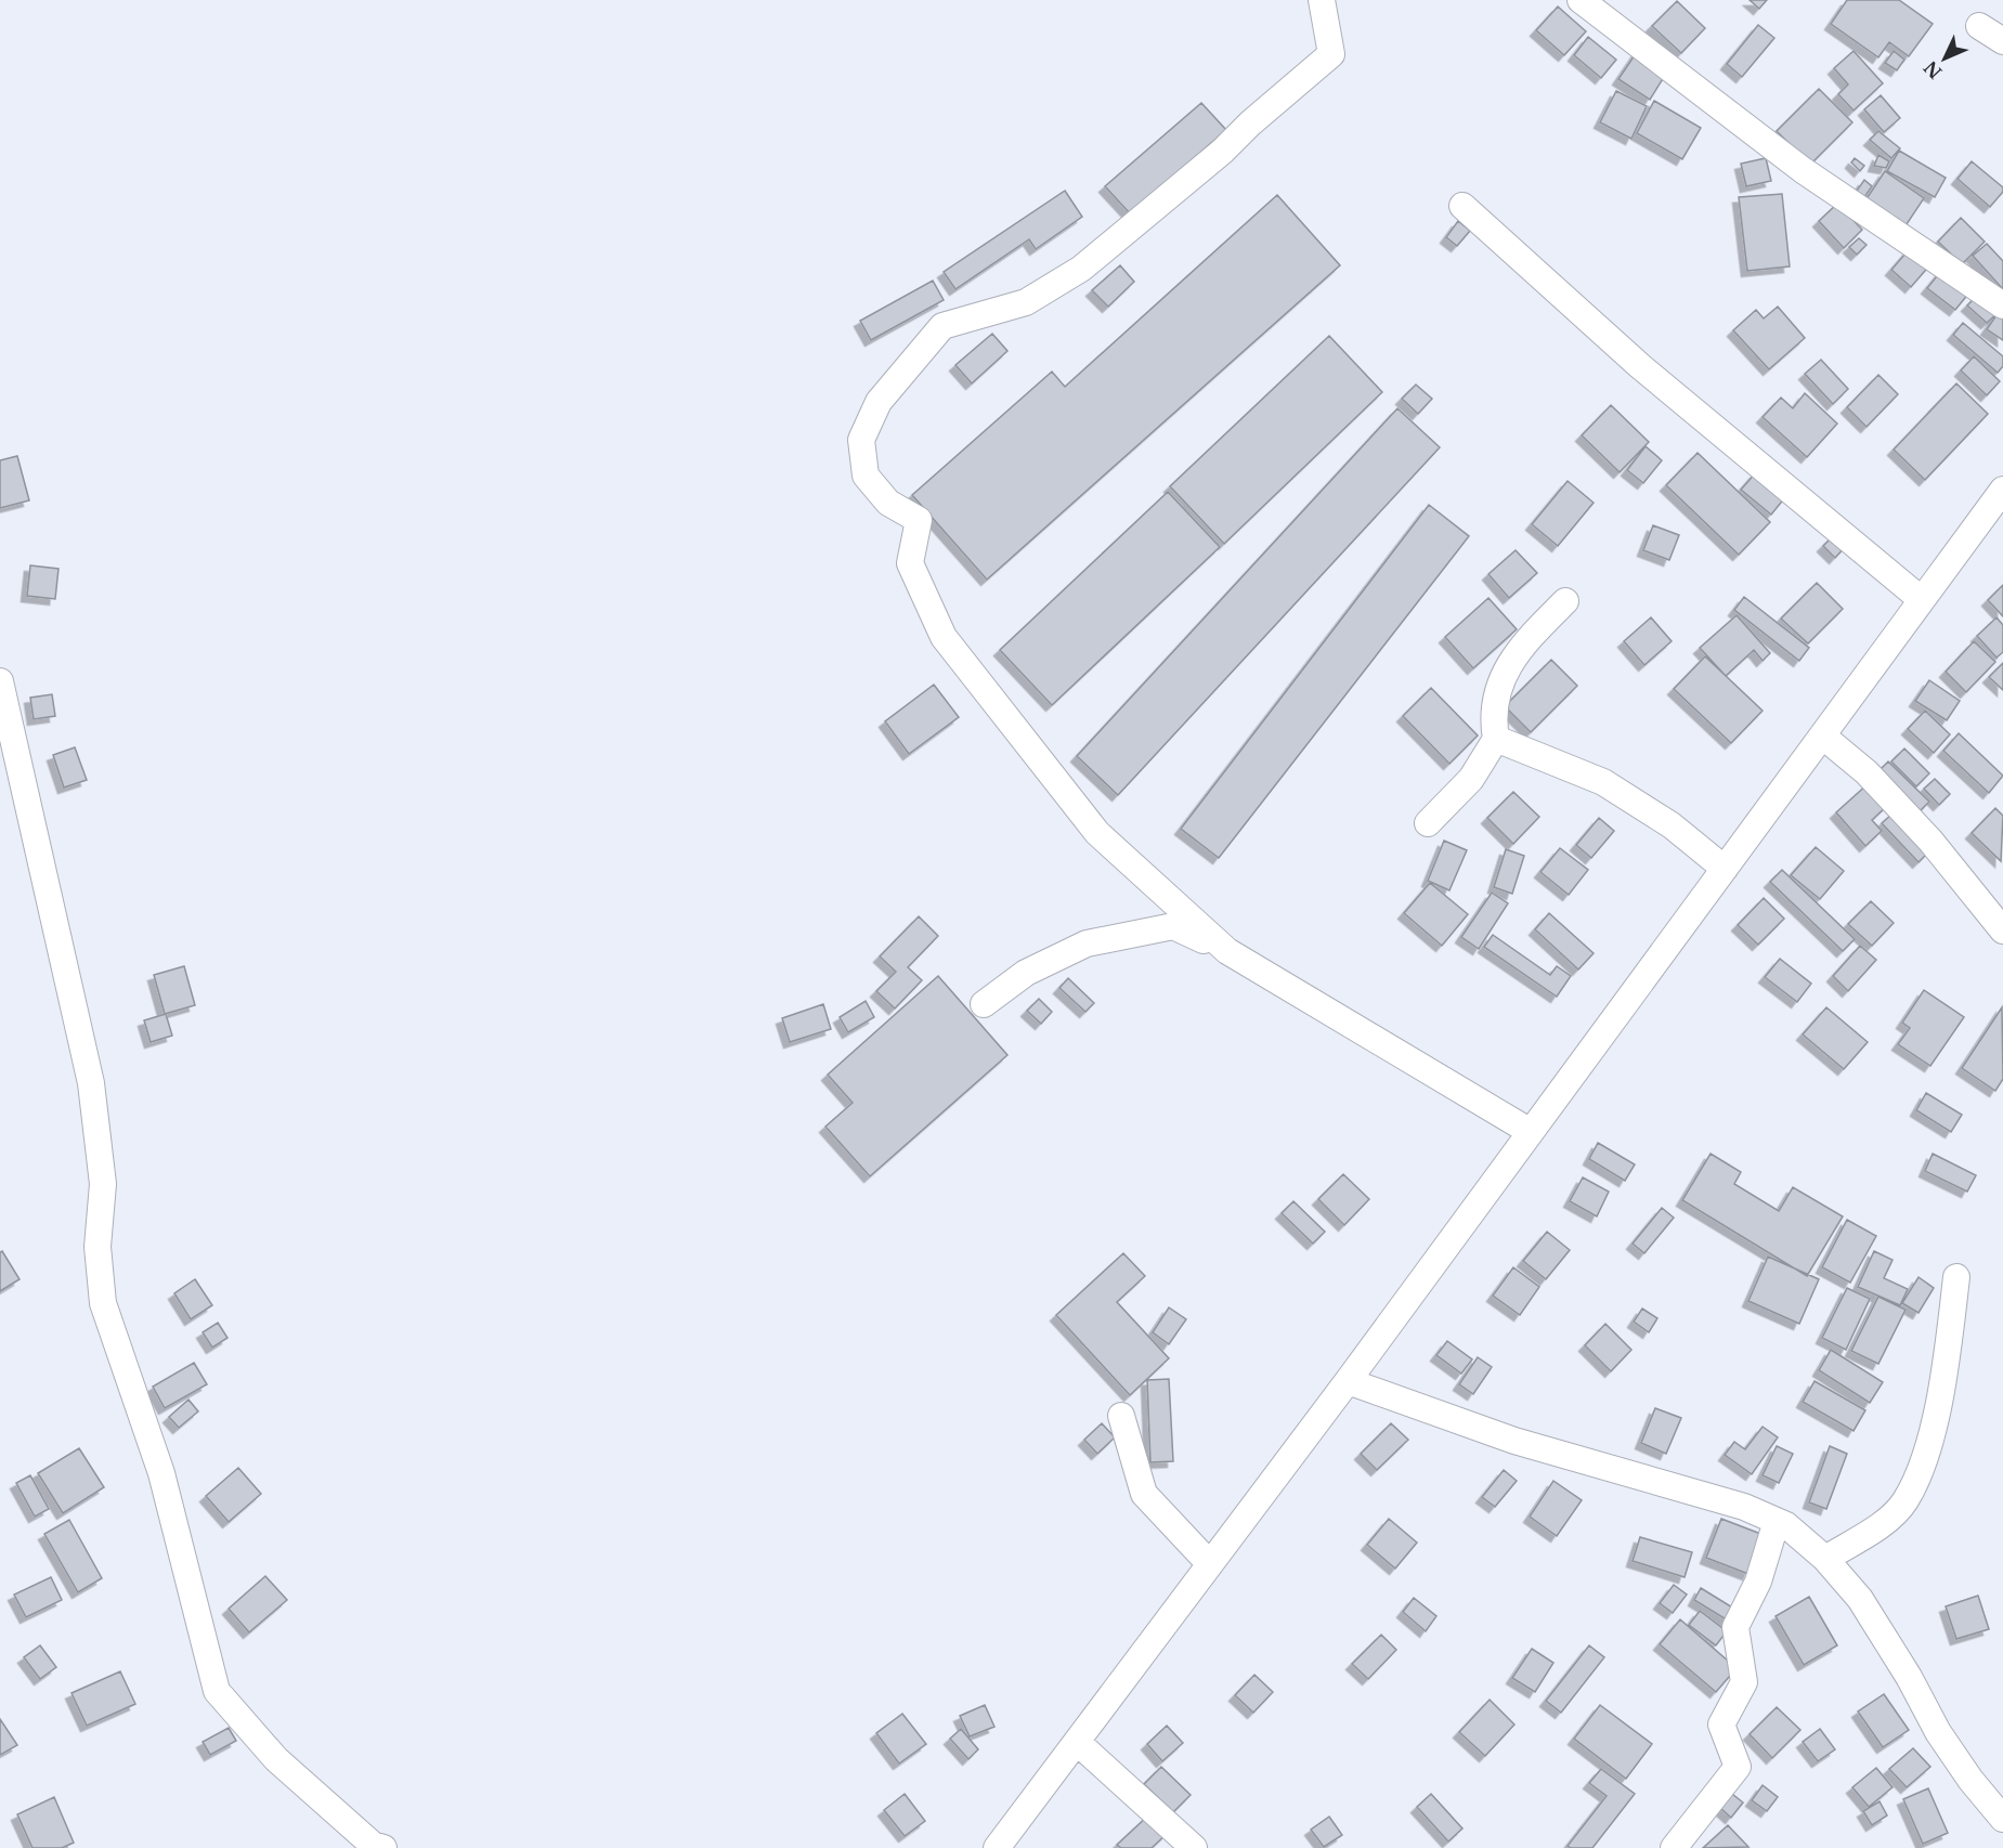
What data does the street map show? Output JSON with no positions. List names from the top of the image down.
{
  "north": "bottom left"
}
